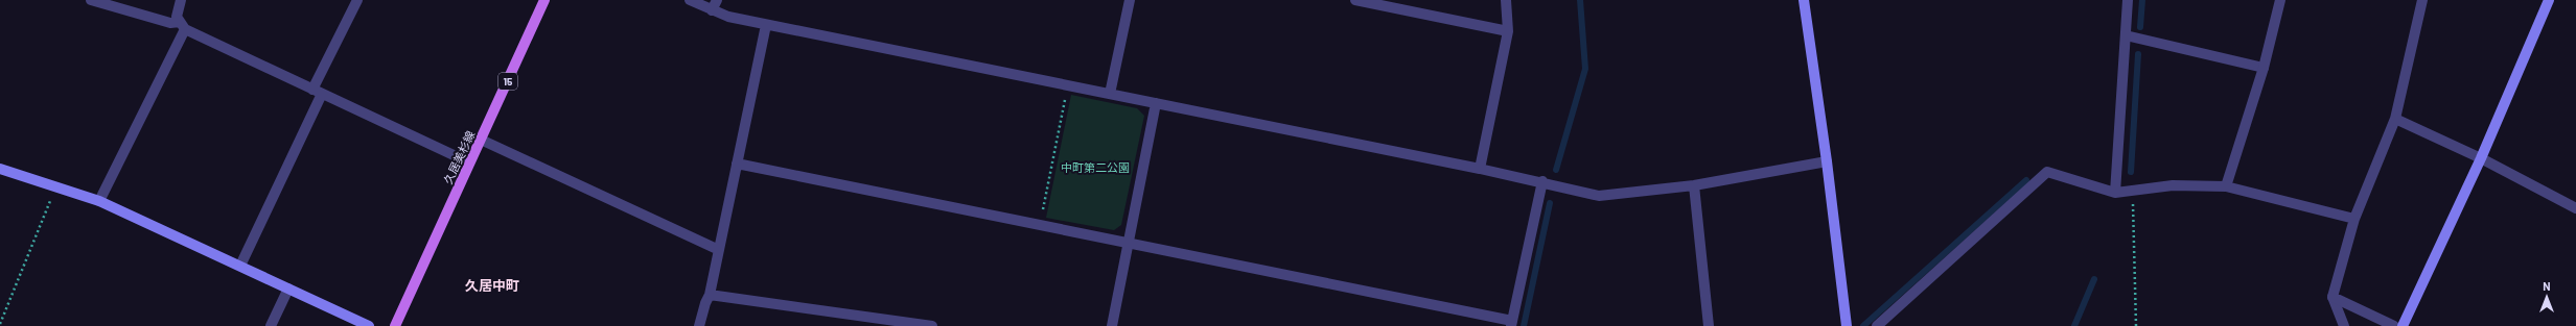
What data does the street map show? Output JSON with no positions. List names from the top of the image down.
{
  "streets": {
    "main road": ["15", "久居美杉線"]
  },
  "districts": ["久居中町"],
  "parks": ["中町第二公園"],
  "north": "top"
}
